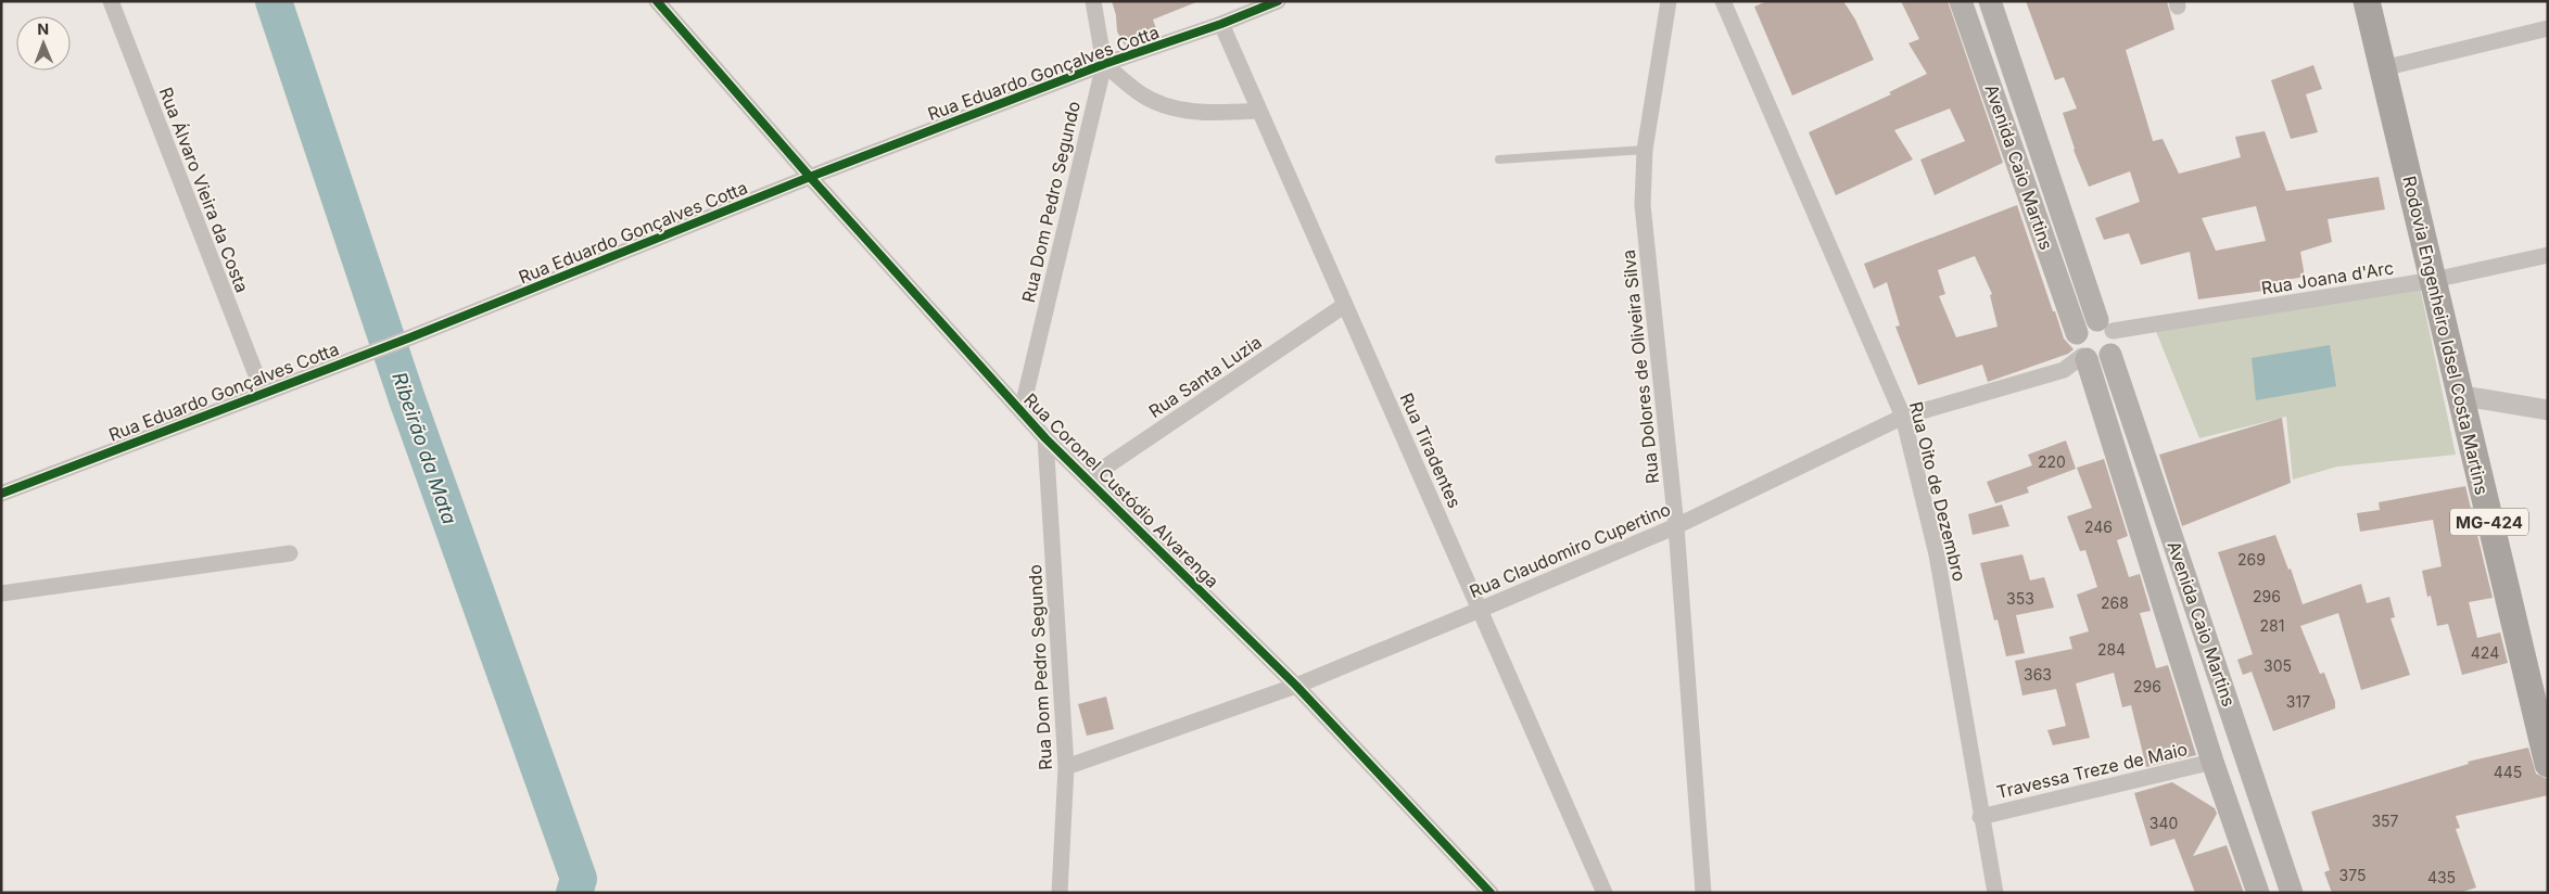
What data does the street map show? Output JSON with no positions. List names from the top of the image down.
{
  "streets": {
    "highway": ["Rodovia Engenheiro Idsel Costa Martins", "MG-424"],
    "main road": ["Avenida Caio Martins"],
    "street": [
      "Rua Eduardo Gonçalves Cotta",
      "Rua Álvaro Vieira da Costa",
      "Rua Dom Pedro Segundo",
      "Rua Joana d'Arc",
      "Rua Dolores de Oliveira Silva",
      "Rua Santa Luzia",
      "Rua Tiradentes",
      "Rua Coronel Custódio Alvarenga",
      "Rua Oito de Dezembro",
      "Rua Claudomiro Cupertino",
      "Travessa Treze de Maio"
    ]
  },
  "crossings": [
    ["Rua Eduardo Gonçalves Cotta", "Rua Álvaro Vieira da Costa"],
    ["Rua Eduardo Gonçalves Cotta", "Rua Dom Pedro Segundo"],
    ["Rua Eduardo Gonçalves Cotta", "Rua Tiradentes"],
    ["Rua Eduardo Gonçalves Cotta", "Rua Coronel Custódio Alvarenga"],
    ["Avenida Caio Martins", "Rua Joana d'Arc"],
    ["Avenida Caio Martins", "Rua Claudomiro Cupertino"],
    ["Avenida Caio Martins", "Travessa Treze de Maio"],
    ["Rua Dom Pedro Segundo", "Rua Coronel Custódio Alvarenga"],
    ["Rua Dom Pedro Segundo", "Rua Claudomiro Cupertino"],
    ["Rua Joana d'Arc", "Rodovia Engenheiro Idsel Costa Martins"],
    ["Rua Joana d'Arc", "Rua Claudomiro Cupertino"],
    ["Rua Dolores de Oliveira Silva", "Rua Claudomiro Cupertino"],
    ["Rua Santa Luzia", "Rua Tiradentes"],
    ["Rua Santa Luzia", "Rua Coronel Custódio Alvarenga"],
    ["Rua Tiradentes", "Rua Claudomiro Cupertino"],
    ["Rua Coronel Custódio Alvarenga", "Rua Claudomiro Cupertino"],
    ["Rua Oito de Dezembro", "Rua Claudomiro Cupertino"],
    ["Rua Oito de Dezembro", "Travessa Treze de Maio"]
  ],
  "water": ["Ribeirão da Mata"],
  "house_numbers": [
    "220",
    "246",
    "269",
    "296",
    "353",
    "268",
    "281",
    "284",
    "424",
    "305",
    "363",
    "296",
    "317",
    "445",
    "357",
    "340",
    "375",
    "435"
  ],
  "north": "top"
}
